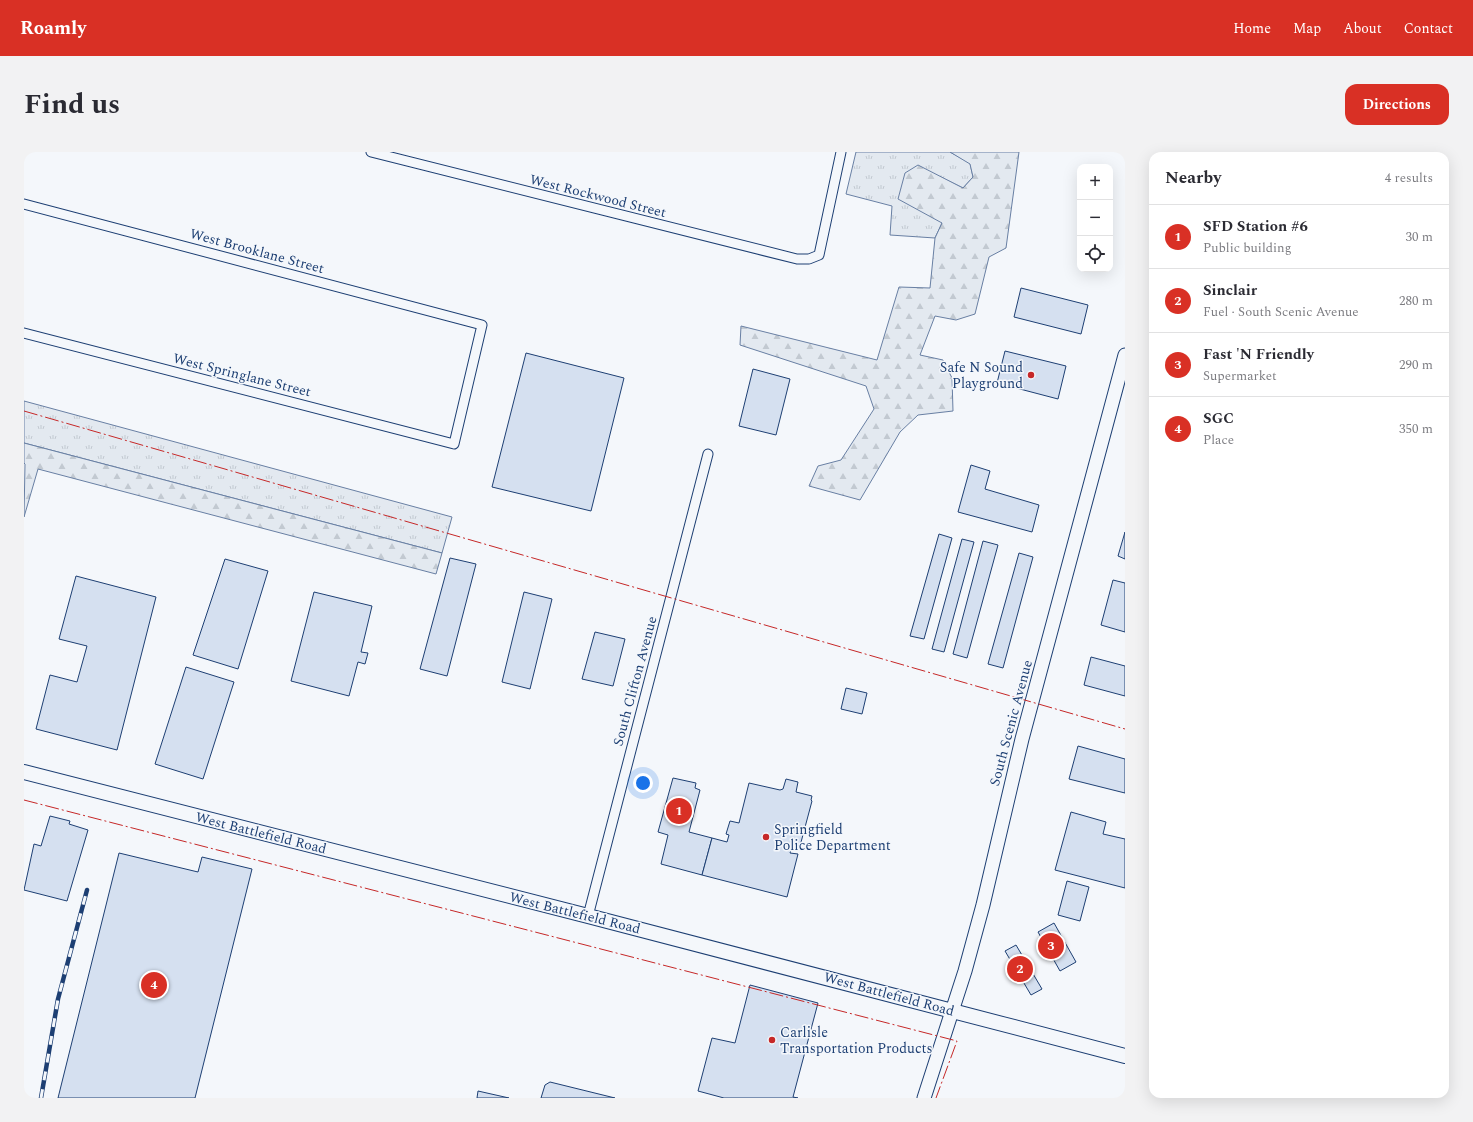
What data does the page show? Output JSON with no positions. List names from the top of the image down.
{
  "streets": {
    "main road": ["South Scenic Avenue", "West Battlefield Road"],
    "street": [
      "West Rockwood Street",
      "West Brooklane Street",
      "West Springlane Street",
      "South Clifton Avenue"
    ]
  },
  "crossings": [
    ["West Brooklane Street", "West Springlane Street"],
    ["South Clifton Avenue", "West Battlefield Road"],
    ["South Scenic Avenue", "West Battlefield Road"]
  ],
  "places": ["Safe N Sound Playground", "Springfield Police Department", "Carlisle Transportation Products"],
  "page": {
    "header": "Roamly",
    "nav": [
      "Home",
      "Map",
      "About",
      "Contact"
    ],
    "title": "Find us",
    "buttons": "Directions",
    "heading": ["Nearby", "4 results"],
    "map_buttons": ["+", "−"],
    "list": [
      {
        "mark": "1",
        "name": "SFD Station #6",
        "note": "Public building",
        "value": "30 m"
      },
      {
        "mark": "2",
        "name": "Sinclair",
        "note": "Fuel · South Scenic Avenue",
        "value": "280 m"
      },
      {
        "mark": "3",
        "name": "Fast 'N Friendly",
        "note": "Supermarket",
        "value": "290 m"
      },
      {
        "mark": "4",
        "name": "SGC",
        "note": "Place",
        "value": "350 m"
      }
    ],
    "pins": [
      "1",
      "3",
      "2",
      "4"
    ]
  }
}
